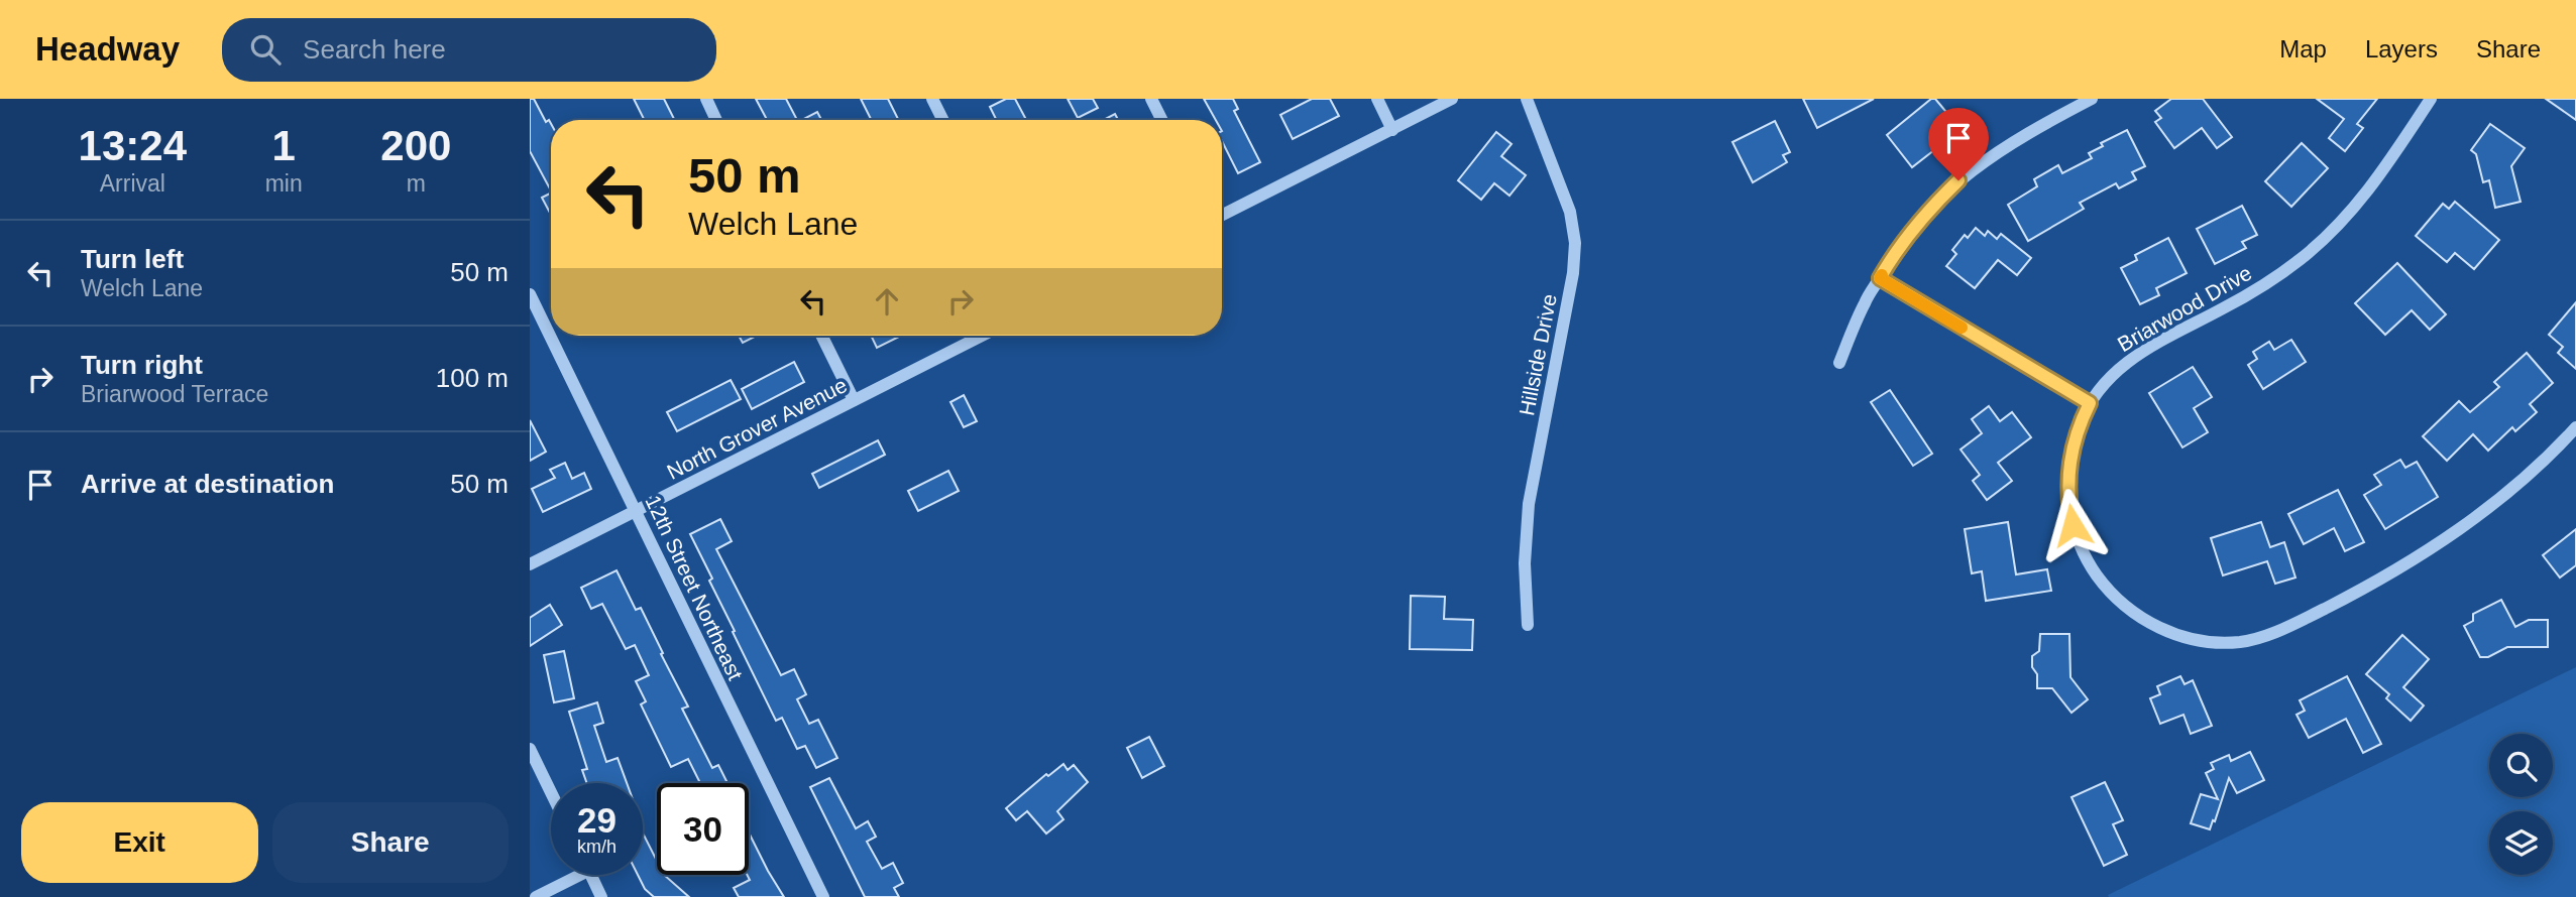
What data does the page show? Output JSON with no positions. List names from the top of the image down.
{
  "streets": {
    "street": [
      "Briarwood Drive",
      "Hillside Drive",
      "North Grover Avenue",
      "12th Street Northeast"
    ]
  },
  "crossings": [
    ["North Grover Avenue", "12th Street Northeast"]
  ],
  "page": {
    "header": "Headway",
    "search": "Search here",
    "nav": ["Map", "Layers", "Share"],
    "eta": [
      "13:24",
      "Arrival",
      "1",
      "min",
      "200",
      "m"
    ],
    "turn": ["50 m", "Welch Lane"],
    "list": [
      {
        "name": "Turn left",
        "note": "Welch Lane",
        "value": "50 m"
      },
      {
        "name": "Turn right",
        "note": "Briarwood Terrace",
        "value": "100 m"
      },
      {
        "name": "Arrive at destination",
        "value": "50 m"
      }
    ],
    "speed": "29 km/h",
    "limit": "30",
    "buttons": ["Exit", "Share"]
  }
}
